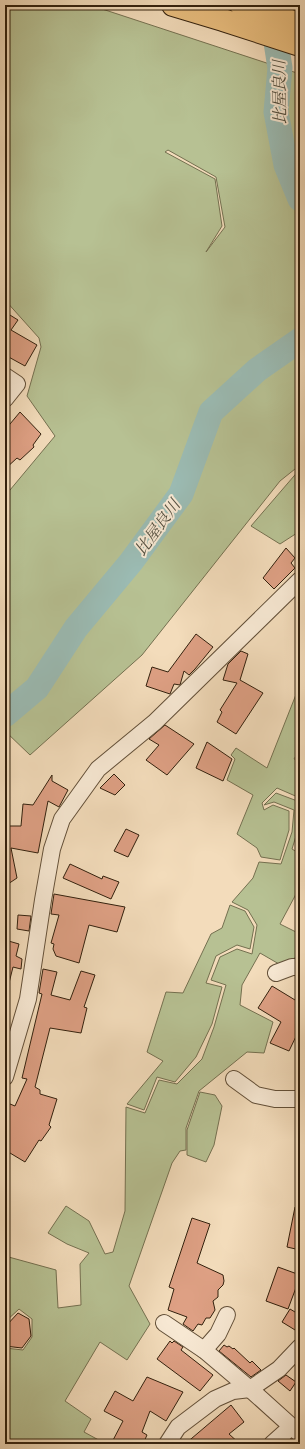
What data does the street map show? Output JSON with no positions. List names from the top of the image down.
{
  "water": ["比屋良川"]
}
